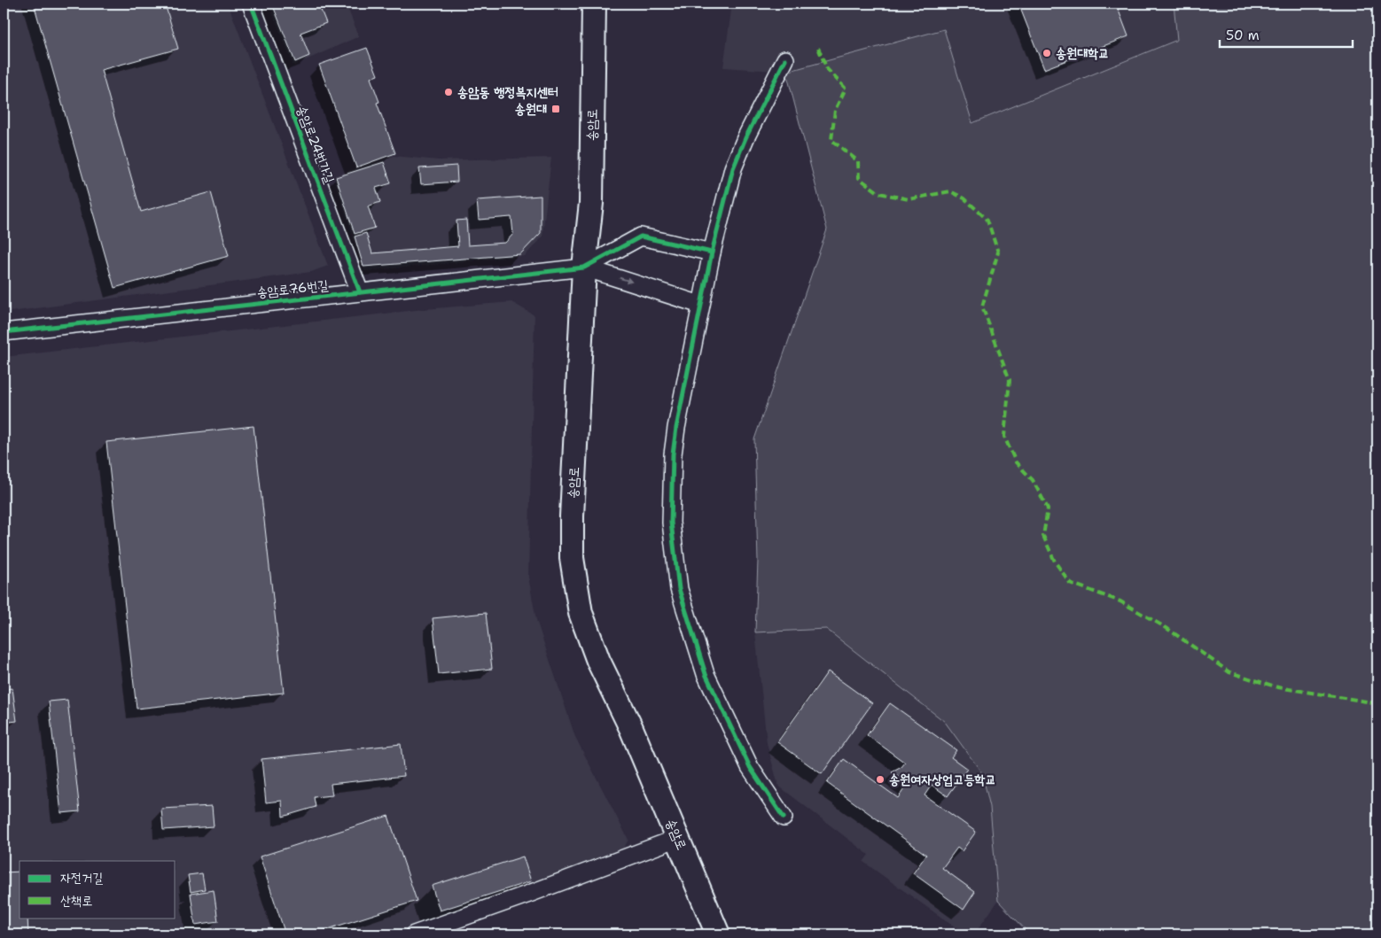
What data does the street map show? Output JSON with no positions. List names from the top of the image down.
{
  "streets": {
    "main road": ["송암로"],
    "street": ["송암로24번가길", "송암로76번길"]
  },
  "crossings": [
    ["송암로", "송암로76번길"],
    ["송암로24번가길", "송암로76번길"]
  ],
  "places": {
    "other": ["송원대학교", "송암동 행정복지센터", "송원여자상업고등학교"],
    "transit": ["송원대"]
  },
  "legend": ["자전거길", "산책로"],
  "scale_bar": "50 m"
}
